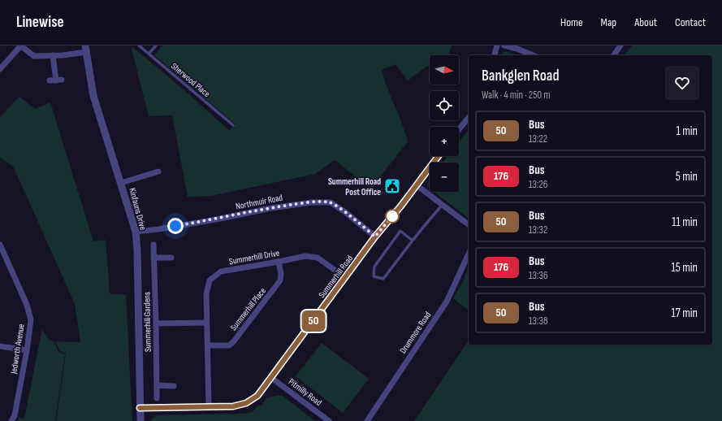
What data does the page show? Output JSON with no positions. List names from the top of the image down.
{
  "streets": {
    "street": [
      "Northmuir Road",
      "Kinfauns Drive",
      "Summerhill Drive",
      "Summerhill Road",
      "Summerhill Place",
      "Summerhill Gardens",
      "Drummore Road",
      "Jedworth Avenue",
      "Pitmilly Road"
    ],
    "lane": ["Sherwood Place"]
  },
  "crossings": [
    ["Northmuir Road", "Kinfauns Drive"],
    ["Northmuir Road", "Summerhill Road"],
    ["Kinfauns Drive", "Summerhill Road"],
    ["Summerhill Drive", "Summerhill Road"],
    ["Summerhill Drive", "Summerhill Place"],
    ["Summerhill Road", "Pitmilly Road"]
  ],
  "places": {
    "public building": ["Summerhill Road Post Office"]
  },
  "lines": ["bus line 50"],
  "north": "right",
  "page": {
    "header": "Linewise",
    "nav": [
      "Home",
      "Map",
      "About",
      "Contact"
    ],
    "on_map": "50",
    "map_buttons": ["+", "−"],
    "heading": ["Bankglen Road", "Walk · 4 min · 250 m"],
    "list": [
      {
        "mark": "50",
        "name": "Bus",
        "note": "13:22",
        "value": "1 min"
      },
      {
        "mark": "176",
        "name": "Bus",
        "note": "13:26",
        "value": "5 min"
      },
      {
        "mark": "50",
        "name": "Bus",
        "note": "13:32",
        "value": "11 min"
      },
      {
        "mark": "176",
        "name": "Bus",
        "note": "13:36",
        "value": "15 min"
      },
      {
        "mark": "50",
        "name": "Bus",
        "note": "13:38",
        "value": "17 min"
      }
    ]
  }
}
